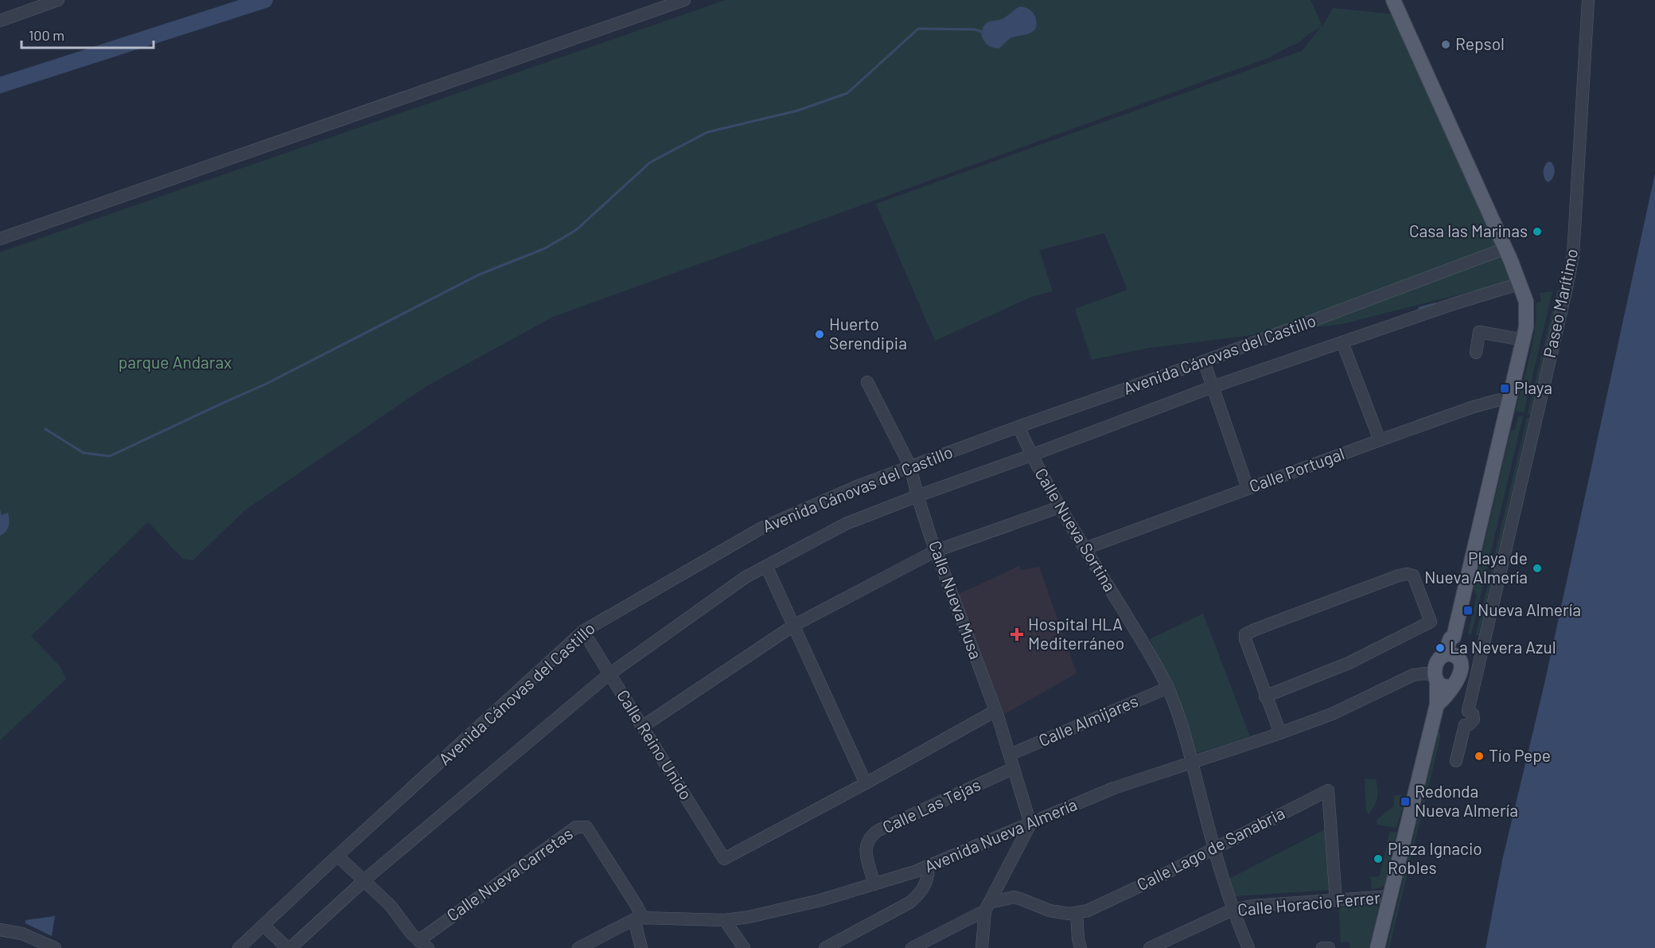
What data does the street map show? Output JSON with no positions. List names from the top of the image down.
{
  "streets": {
    "street": [
      "Paseo Marítimo",
      "Avenida Cánovas del Castillo",
      "Calle Portugal",
      "Calle Nueva Sortina",
      "Calle Nueva Musa",
      "Calle Almijares",
      "Calle Reino Unido",
      "Calle Las Tejas",
      "Avenida Nueva Almería",
      "Calle Lago de Sanabria",
      "Calle Nueva Carretas",
      "Calle Horacio Ferrer"
    ]
  },
  "crossings": [
    ["Avenida Cánovas del Castillo", "Calle Nueva Sortina"],
    ["Avenida Cánovas del Castillo", "Calle Nueva Musa"],
    ["Avenida Cánovas del Castillo", "Calle Reino Unido"],
    ["Calle Portugal", "Calle Nueva Sortina"],
    ["Calle Nueva Sortina", "Calle Almijares"],
    ["Calle Nueva Sortina", "Avenida Nueva Almería"],
    ["Calle Nueva Sortina", "Calle Lago de Sanabria"],
    ["Calle Nueva Sortina", "Calle Horacio Ferrer"],
    ["Calle Nueva Musa", "Calle Almijares"],
    ["Calle Nueva Musa", "Calle Las Tejas"],
    ["Calle Nueva Musa", "Avenida Nueva Almería"],
    ["Calle Las Tejas", "Avenida Nueva Almería"],
    ["Avenida Nueva Almería", "Calle Nueva Carretas"],
    ["Calle Lago de Sanabria", "Calle Horacio Ferrer"]
  ],
  "parks": ["parque Andarax"],
  "places": {
    "other": [
      "Repsol",
      "Casa las Marinas",
      "Huerto Serendipia",
      "Playa de Nueva Almería",
      "La Nevera Azul",
      "Tío Pepe",
      "Plaza Ignacio Robles"
    ],
    "transit": ["Playa", "Nueva Almería", "Redonda Nueva Almería"],
    "health": ["Hospital HLA Mediterráneo"]
  },
  "scale_bar": "100 m"
}
